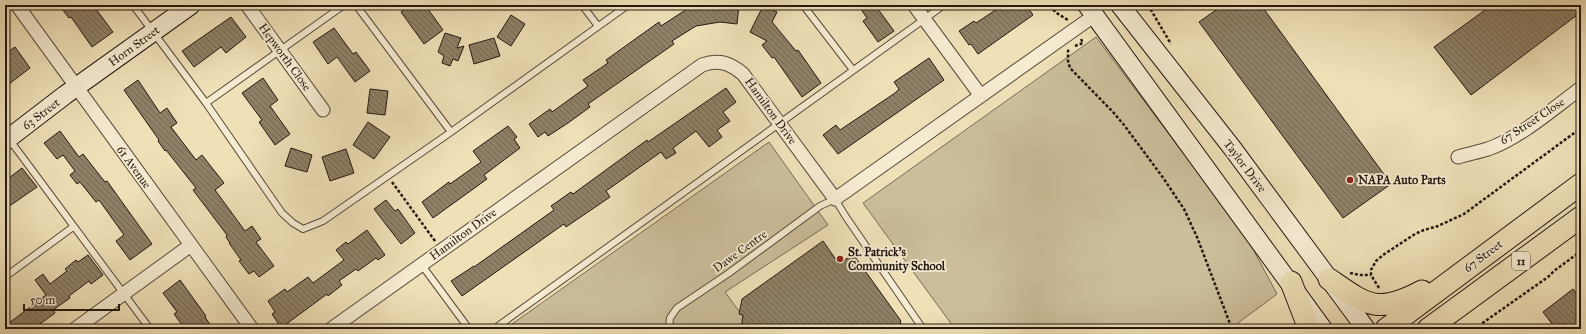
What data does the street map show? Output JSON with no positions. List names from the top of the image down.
{
  "streets": {
    "main road": [
      "Horn Street",
      "63 Street",
      "Taylor Drive",
      "67 Street",
      "11"
    ],
    "street": [
      "Hepworth Close",
      "Hamilton Drive",
      "67 Street Close",
      "61 Avenue"
    ],
    "lane": ["Dawe Centre"]
  },
  "crossings": [
    ["Horn Street", "63 Street"],
    ["Horn Street", "61 Avenue"],
    ["Hamilton Drive", "Dawe Centre"],
    ["63 Street", "61 Avenue"]
  ],
  "places": ["NAPA Auto Parts", "St. Patrick's Community School"],
  "scale_bar": "50 m"
}
